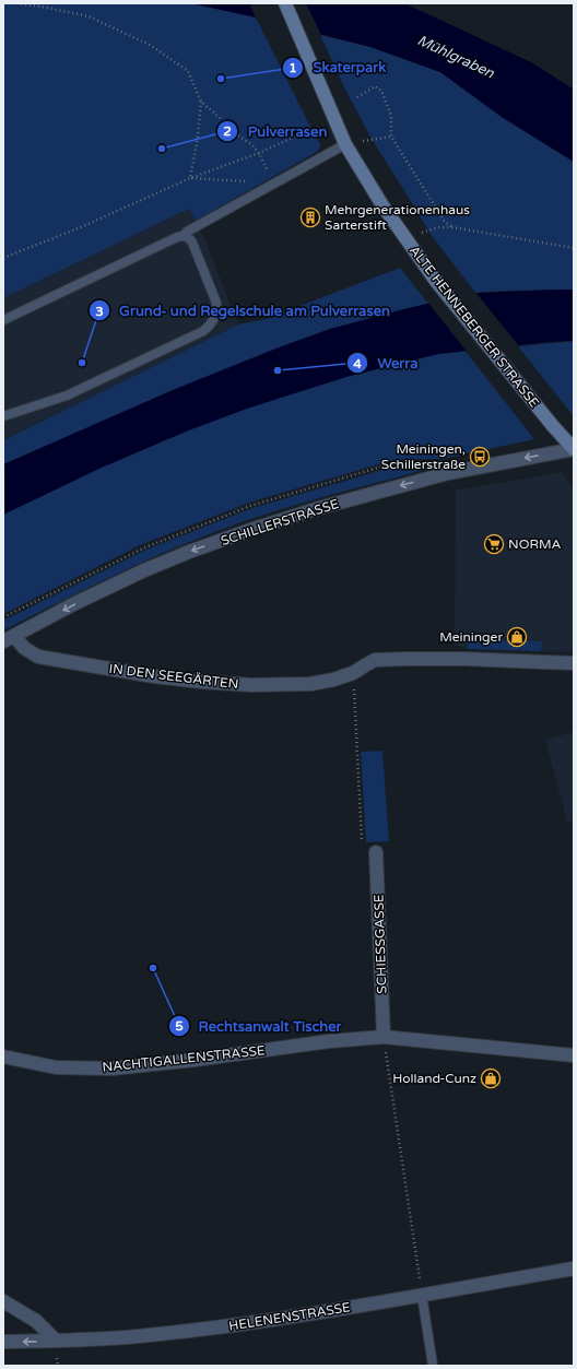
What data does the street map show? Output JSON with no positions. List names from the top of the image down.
{
  "streets": {
    "main road": ["ALTE HENNEBERGER STRASSE"],
    "street": [
      "SCHILLERSTRASSE",
      "IN DEN SEEGÄRTEN",
      "SCHIESSGASSE",
      "NACHTIGALLENSTRASSE",
      "HELENENSTRASSE"
    ]
  },
  "crossings": [
    ["ALTE HENNEBERGER STRASSE", "SCHILLERSTRASSE"],
    ["SCHILLERSTRASSE", "IN DEN SEEGÄRTEN"],
    ["SCHIESSGASSE", "NACHTIGALLENSTRASSE"]
  ],
  "one_way": ["SCHILLERSTRASSE"],
  "water": ["Mühlgraben"],
  "places": {
    "other": [
      "Skaterpark",
      "Pulverrasen",
      "Grund- und Regelschule am Pulverrasen",
      "Werra",
      "Rechtsanwalt Tischer"
    ],
    "building": ["Mehrgenerationenhaus Sarterstift"],
    "bus stop": ["Meiningen, Schillerstraße"],
    "supermarket": ["NORMA"],
    "shop": ["Meininger", "Holland-Cunz"]
  }
}
